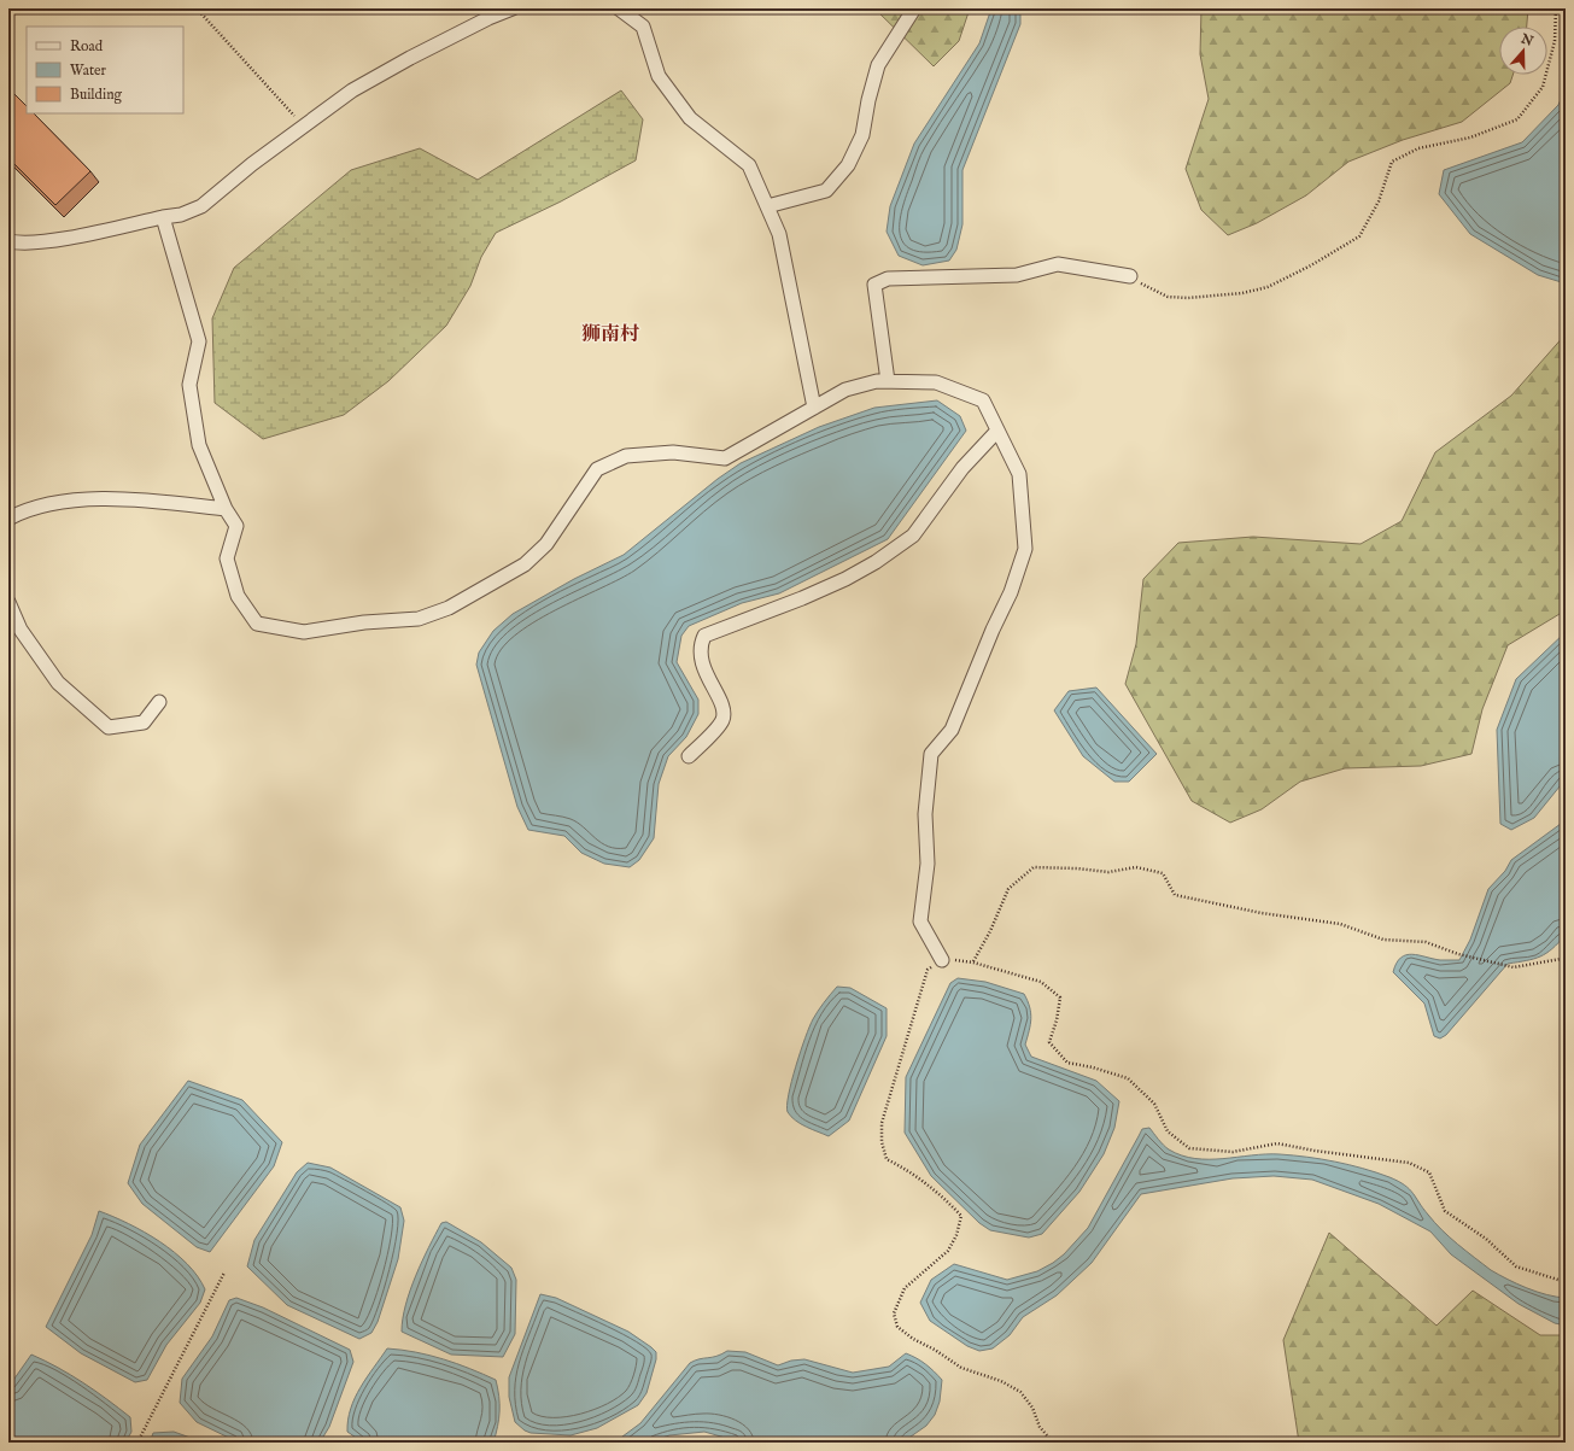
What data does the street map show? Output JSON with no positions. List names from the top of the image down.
{
  "districts": ["狮南村"],
  "legend": ["Road", "Water", "Building"],
  "north": "top"
}
